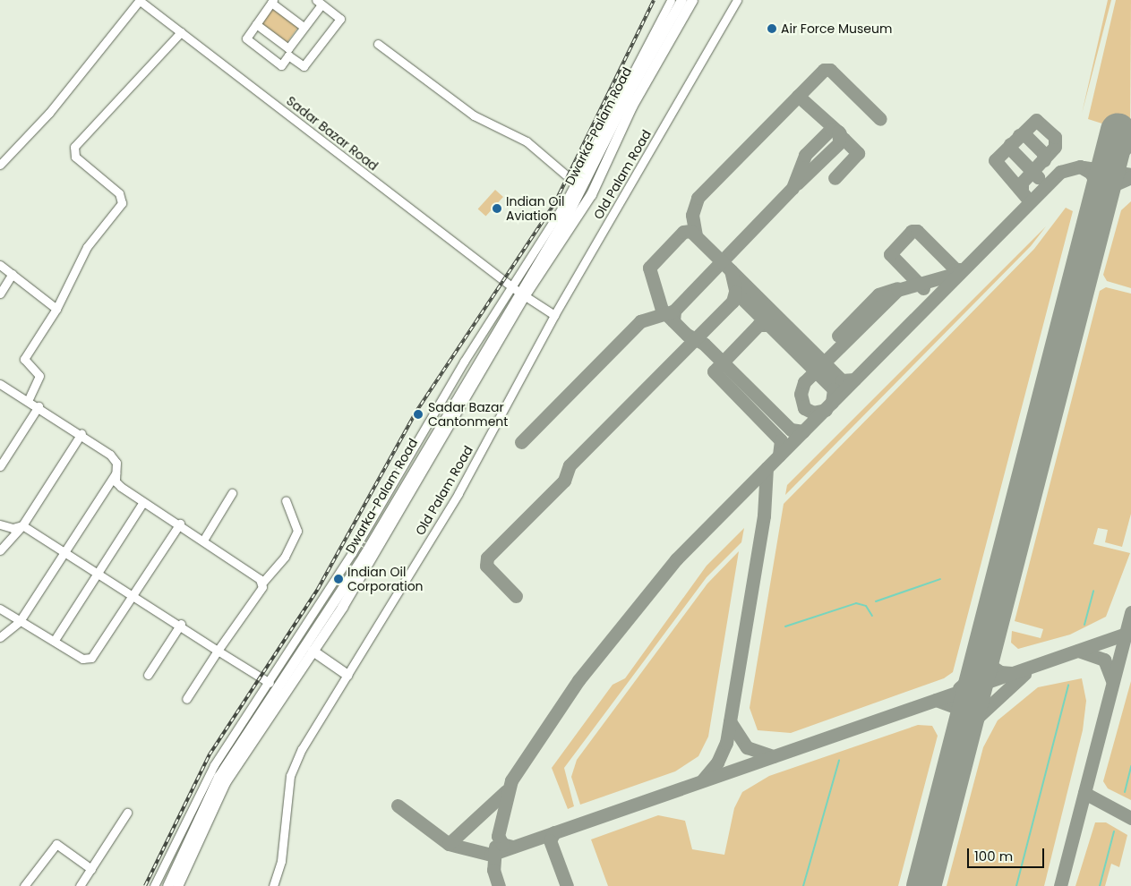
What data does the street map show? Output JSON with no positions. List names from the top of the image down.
{
  "streets": {
    "main road": ["Dwarka-Palam Road"],
    "street": ["Sadar Bazar Road", "Old Palam Road"]
  },
  "crossings": [
    ["Dwarka-Palam Road", "Sadar Bazar Road"],
    ["Sadar Bazar Road", "Old Palam Road"]
  ],
  "places": [
    "Air Force Museum",
    "Indian Oil Aviation",
    "Sadar Bazar Cantonment",
    "Indian Oil Corporation"
  ],
  "scale_bar": "100 m"
}
